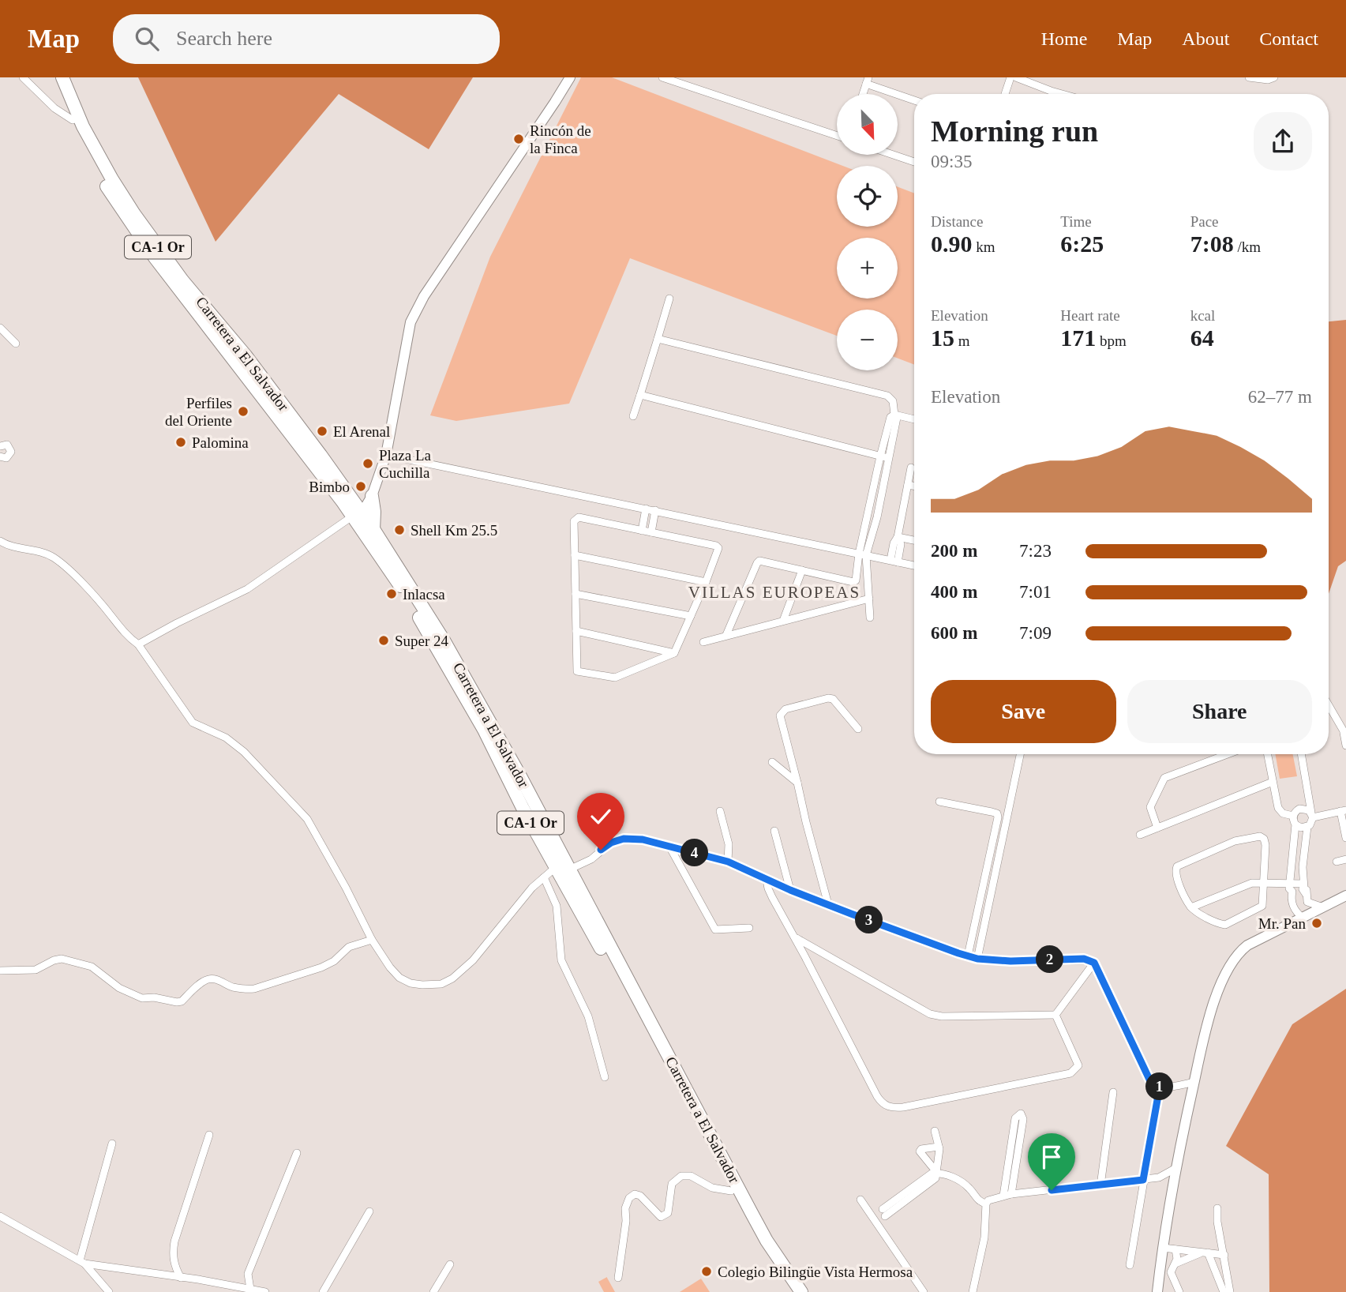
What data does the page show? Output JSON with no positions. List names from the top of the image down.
{
  "streets": {
    "highway": ["CA-1 Or", "Carretera a El Salvador"]
  },
  "districts": ["VILLAS EUROPEAS"],
  "places": [
    "Rincón de la Finca",
    "Perfiles del Oriente",
    "El Arenal",
    "Palomina",
    "Plaza La Cuchilla",
    "Bimbo",
    "Shell Km 25.5",
    "Inlacsa",
    "Super 24",
    "Mr. Pan",
    "Colegio Bilingüe Vista Hermosa"
  ],
  "north": "bottom right",
  "page": {
    "header": "Map",
    "search": "Search here",
    "nav": [
      "Home",
      "Map",
      "About",
      "Contact"
    ],
    "map_buttons": ["+", "−"],
    "heading": ["Morning run", "09:35"],
    "stats": [
      ["Distance", "0.90 km"],
      ["Time", "6:25"],
      ["Pace", "7:08 /km"],
      ["Elevation", "15 m"],
      ["Heart rate", "171 bpm"],
      ["kcal", "64"]
    ],
    "chart": ["Elevation", "62–77 m"],
    "list": [
      {
        "name": "200 m",
        "note": "7:23"
      },
      {
        "name": "400 m",
        "note": "7:01"
      },
      {
        "name": "600 m",
        "note": "7:09"
      }
    ],
    "buttons": ["Save", "Share"],
    "pins": [
      "4",
      "3",
      "2",
      "1"
    ]
  }
}
